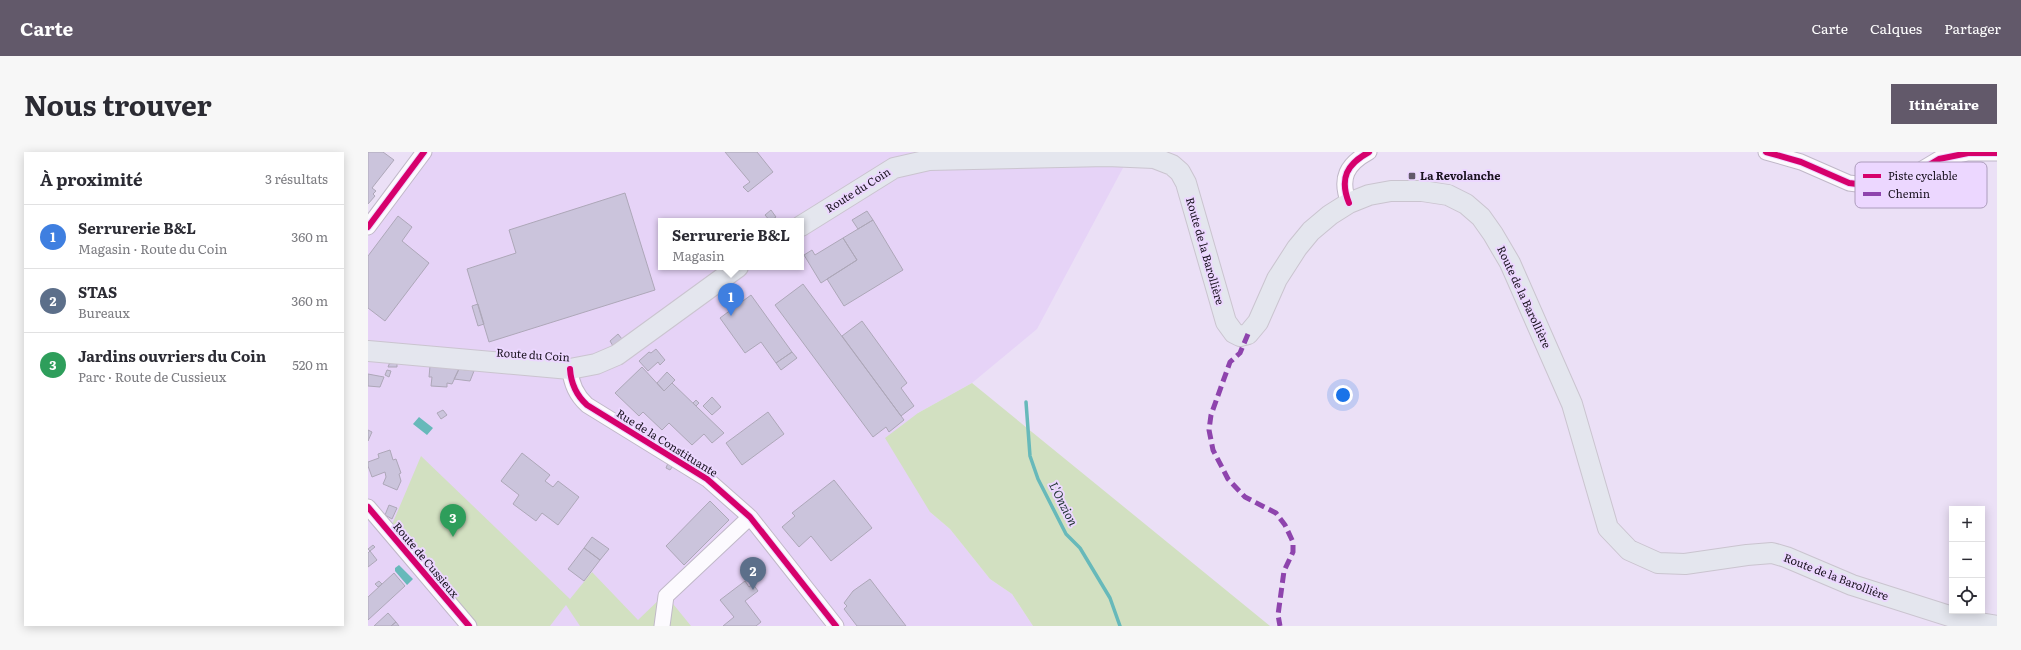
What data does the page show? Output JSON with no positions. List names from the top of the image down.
{
  "streets": {
    "main road": ["Route du Coin", "Route de la Barollière"],
    "street": ["Rue de la Constituante", "Route de Cussieux"]
  },
  "crossings": [
    ["Route du Coin", "Route de la Barollière"],
    ["Route du Coin", "Rue de la Constituante"]
  ],
  "water": ["L'Onzion"],
  "places": {
    "transit": ["La Revolanche"]
  },
  "legend": ["Piste cyclable", "Chemin"],
  "page": {
    "header": "Carte",
    "nav": ["Carte", "Calques", "Partager"],
    "title": "Nous trouver",
    "buttons": "Itinéraire",
    "heading": ["À proximité", "3 résultats"],
    "list": [
      {
        "mark": "1",
        "name": "Serrurerie B&L",
        "note": "Magasin · Route du Coin",
        "value": "360 m"
      },
      {
        "mark": "2",
        "name": "STAS",
        "note": "Bureaux",
        "value": "360 m"
      },
      {
        "mark": "3",
        "name": "Jardins ouvriers du Coin",
        "note": "Parc · Route de Cussieux",
        "value": "520 m"
      }
    ],
    "popup": ["Serrurerie B&L", "Magasin"],
    "pins": ["1", "3", "2"],
    "map_buttons": ["+", "−"]
  }
}
